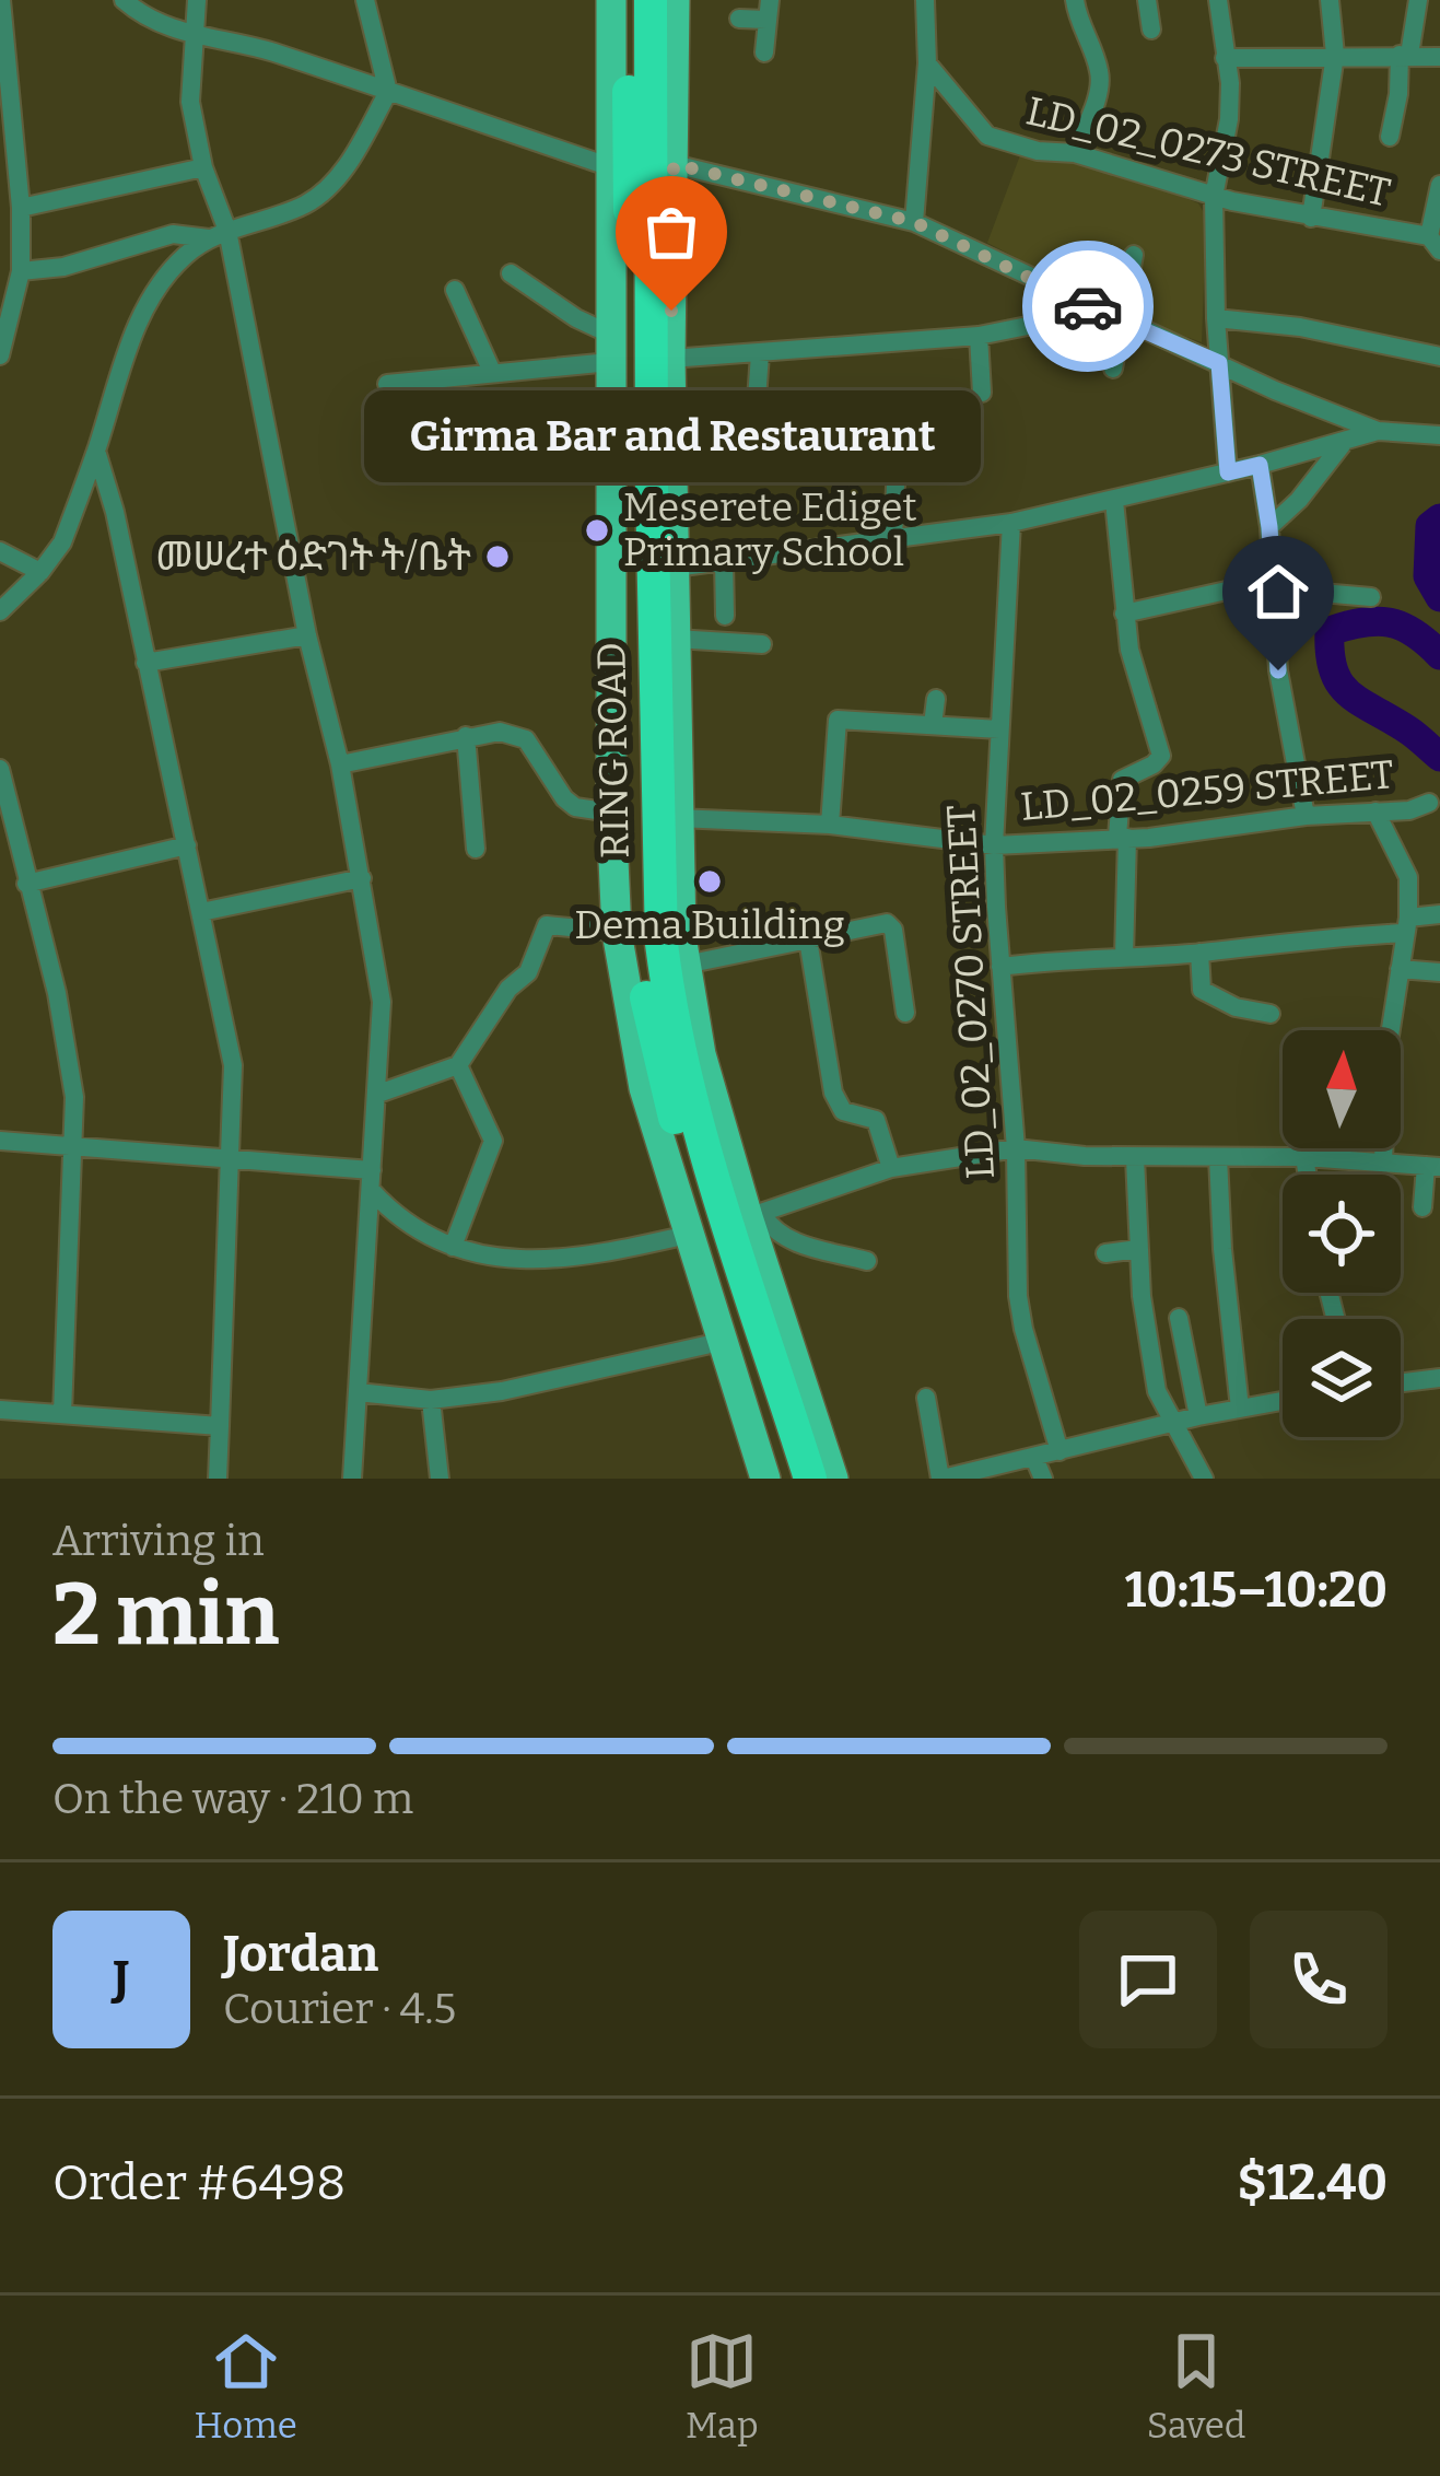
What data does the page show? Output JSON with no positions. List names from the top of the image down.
{
  "streets": {
    "highway": ["RING ROAD"],
    "street": ["LD_02_0273 STREET", "LD_02_0259 STREET", "LD_02_0270 STREET"]
  },
  "crossings": [
    ["LD_02_0259 STREET", "LD_02_0270 STREET"]
  ],
  "places": [
    "Girma Bar and Restaurant",
    "Meserete Ediget Primary School",
    "መሠረተ ዕድገት ት/ቤት",
    "Dema Building"
  ],
  "north": "top",
  "page": {
    "bubble": "Girma Bar and Restaurant",
    "heading": ["2 min", "Arriving in", "10:15–10:20"],
    "panel": [
      "Jordan",
      "Courier · 4.5",
      "Order #6498",
      "$12.40"
    ],
    "bar": "On the way · 210 m",
    "round": "J",
    "tabs": ["Home", "Map", "Saved"]
  }
}
